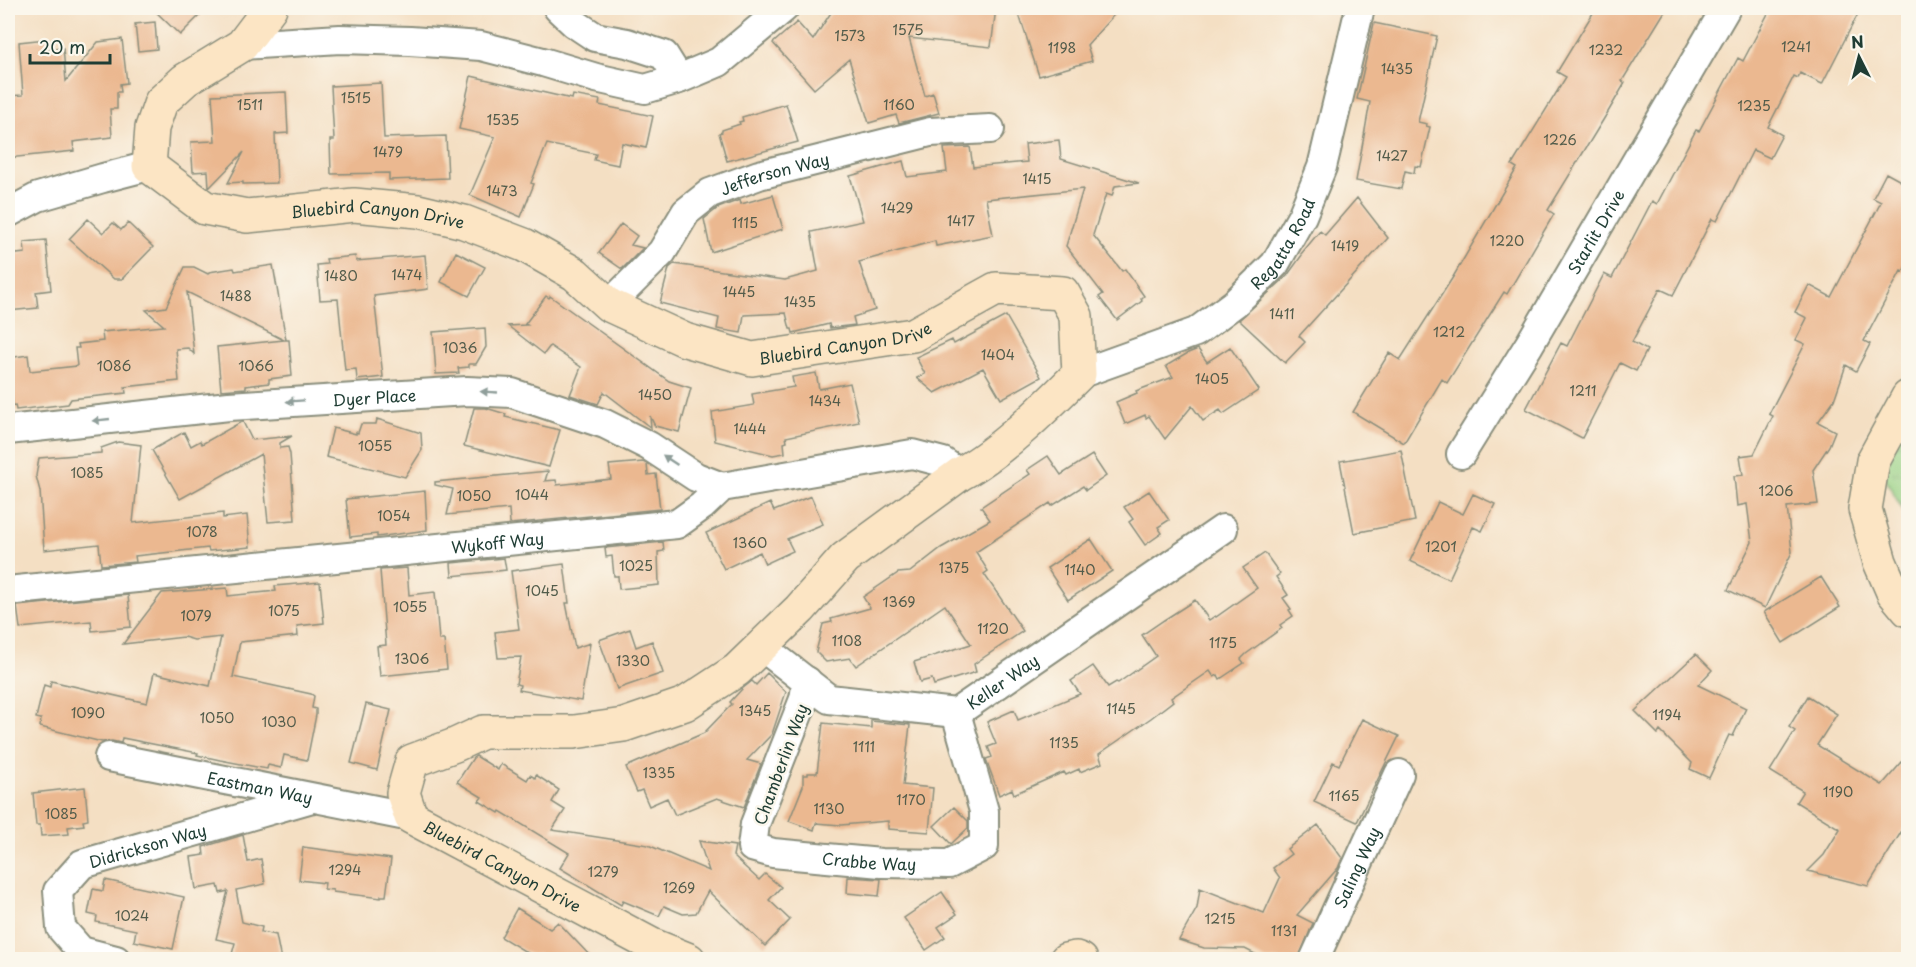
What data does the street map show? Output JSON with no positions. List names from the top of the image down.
{
  "streets": {
    "street": [
      "Jefferson Way",
      "Bluebird Canyon Drive",
      "Starlit Drive",
      "Regatta Road",
      "Dyer Place",
      "Wykoff Way",
      "Keller Way",
      "Chamberlin Way",
      "Eastman Way",
      "Didrickson Way",
      "Crabbe Way",
      "Saling Way"
    ]
  },
  "crossings": [
    ["Jefferson Way", "Bluebird Canyon Drive"],
    ["Bluebird Canyon Drive", "Regatta Road"],
    ["Bluebird Canyon Drive", "Keller Way"],
    ["Bluebird Canyon Drive", "Eastman Way"],
    ["Dyer Place", "Wykoff Way"],
    ["Keller Way", "Chamberlin Way"],
    ["Keller Way", "Crabbe Way"],
    ["Chamberlin Way", "Crabbe Way"],
    ["Eastman Way", "Didrickson Way"]
  ],
  "one_way": ["Dyer Place"],
  "house_numbers": [
    "1575",
    "1573",
    "1241",
    "1198",
    "1232",
    "1435",
    "1515",
    "1511",
    "1160",
    "1235",
    "1535",
    "1226",
    "1479",
    "1427",
    "1415",
    "1473",
    "1429",
    "1417",
    "1115",
    "1220",
    "1419",
    "1474",
    "1480",
    "1445",
    "1488",
    "1435",
    "1411",
    "1212",
    "1036",
    "1404",
    "1086",
    "1066",
    "1405",
    "1211",
    "1450",
    "1434",
    "1444",
    "1055",
    "1085",
    "1206",
    "1044",
    "1050",
    "1054",
    "1078",
    "1360",
    "1201",
    "1025",
    "1375",
    "1140",
    "1045",
    "1369",
    "1055",
    "1075",
    "1079",
    "1120",
    "1108",
    "1175",
    "1306",
    "1330",
    "1145",
    "1345",
    "1090",
    "1194",
    "1050",
    "1030",
    "1135",
    "1111",
    "1335",
    "1190",
    "1165",
    "1170",
    "1130",
    "1085",
    "1294",
    "1279",
    "1269",
    "1024",
    "1215",
    "1131"
  ],
  "scale_bar": "20 m",
  "north": "top"
}
